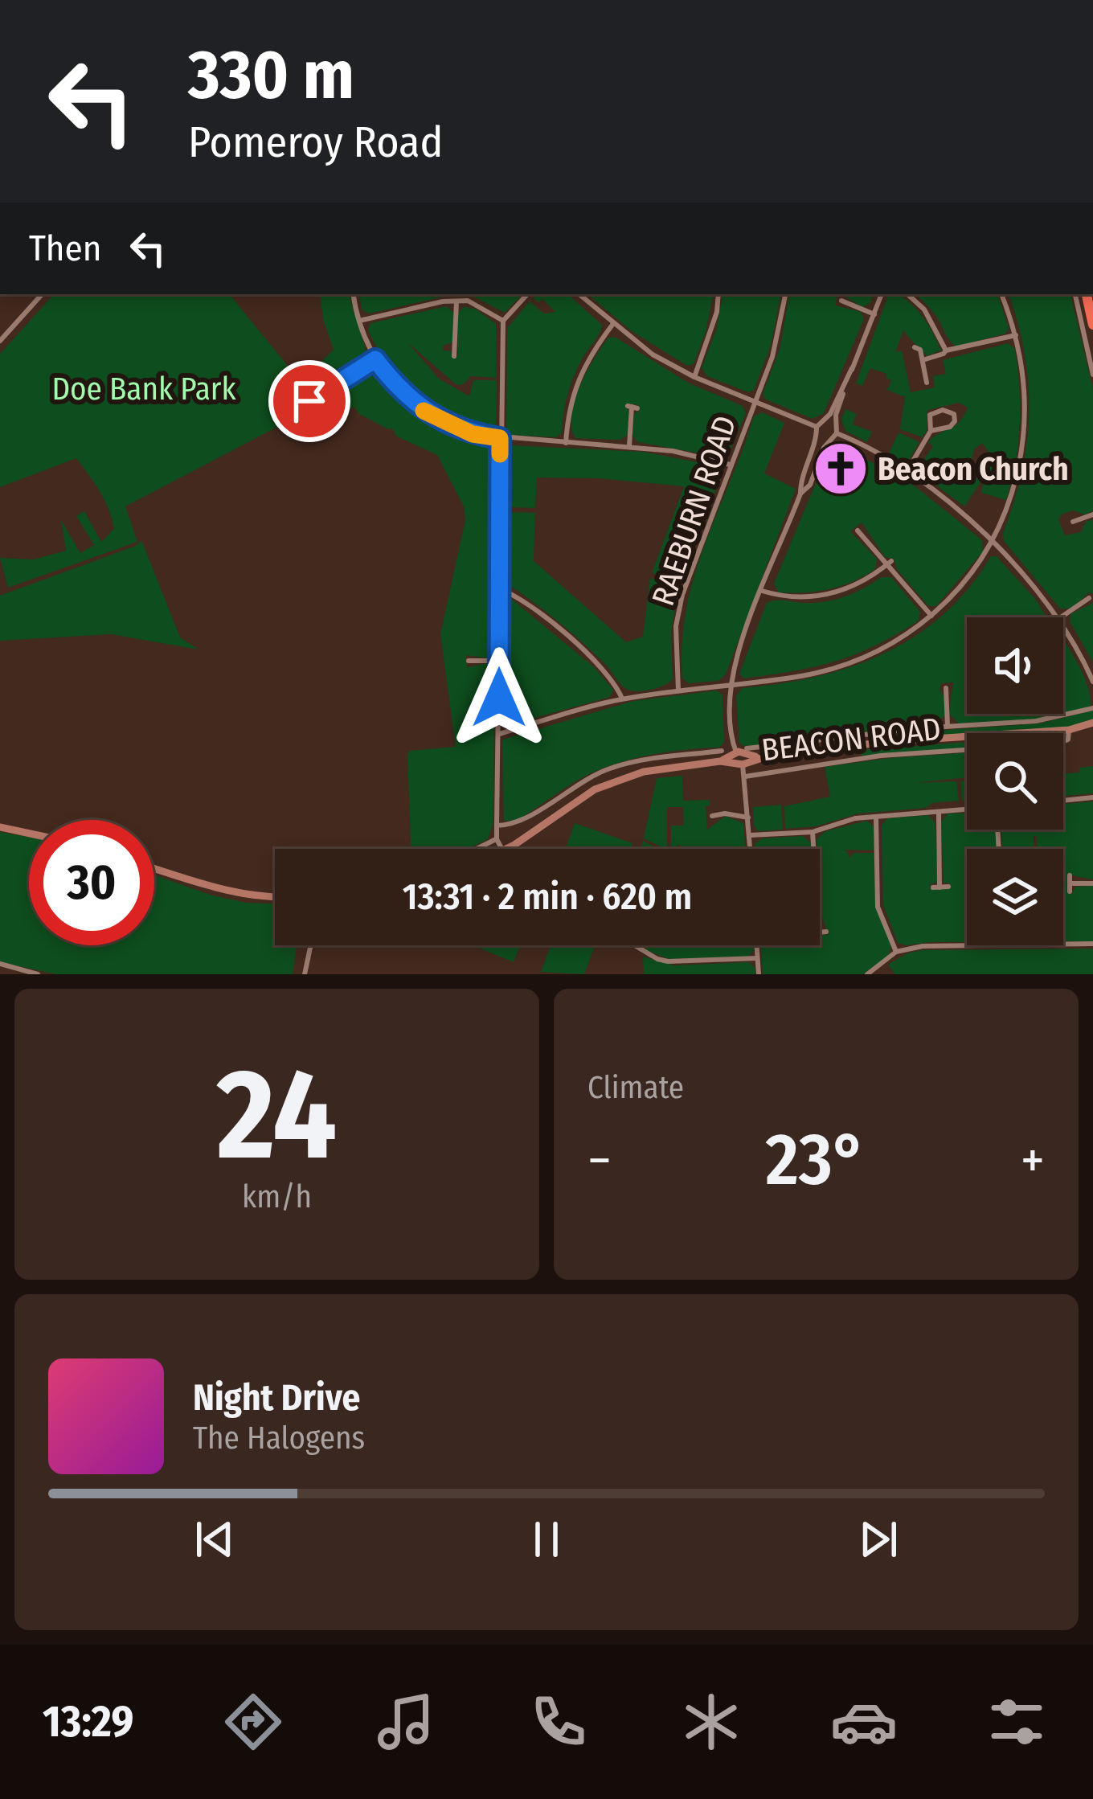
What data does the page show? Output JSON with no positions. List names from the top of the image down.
{
  "streets": {
    "main road": ["BEACON ROAD"],
    "street": ["RAEBURN ROAD"]
  },
  "parks": ["Doe Bank Park"],
  "places": {
    "church": ["Beacon Church"]
  },
  "page": {
    "turn": ["330 m", "Pomeroy Road"],
    "then": "Then",
    "limit": "30",
    "trip": "13:31 · 2 min · 620 m",
    "tile": [
      ["24", "km/h"],
      "Climate"
    ],
    "heat": ["−", "23°", "+"],
    "song": ["Night Drive", "The Halogens"],
    "tabs": "13:29"
  }
}
